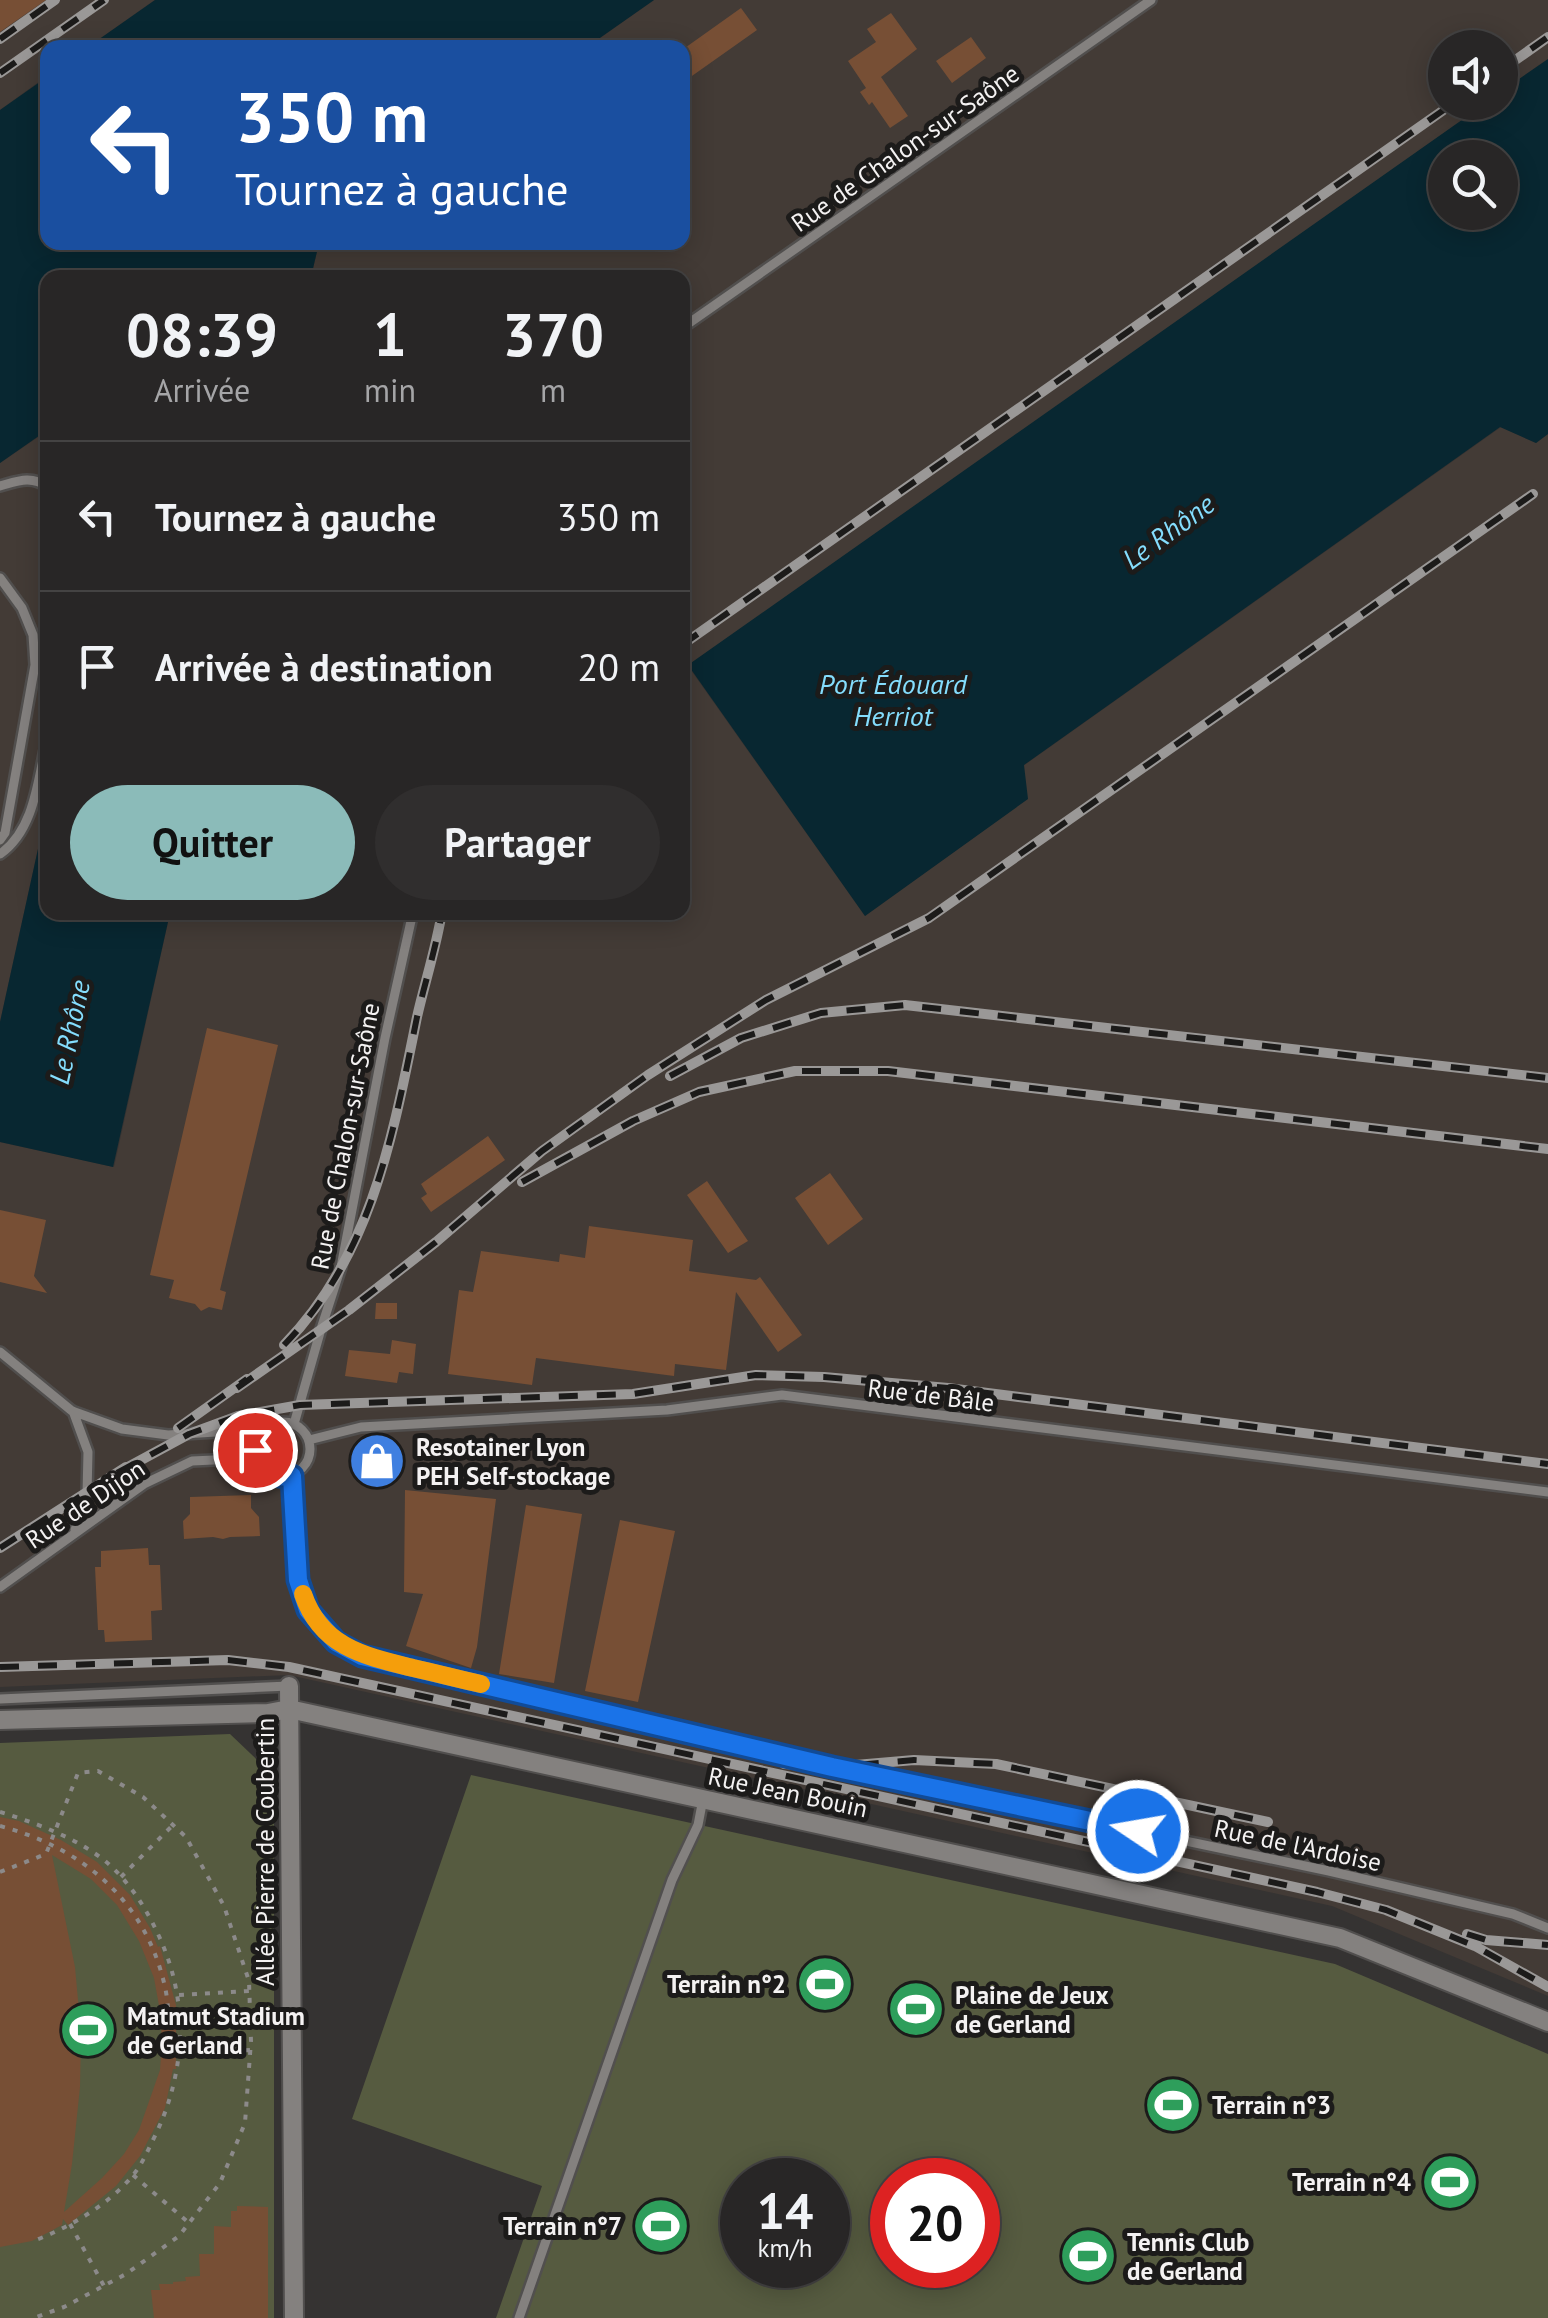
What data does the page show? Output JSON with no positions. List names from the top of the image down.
{
  "streets": {
    "street": ["Rue Jean Bouin", "Allée Pierre de Coubertin"],
    "lane": [
      "Rue de Chalon-sur-Saône",
      "Rue de Bâle",
      "Rue de Dijon",
      "Rue de l'Ardoise"
    ]
  },
  "crossings": [
    ["Rue de Chalon-sur-Saône", "Rue de Bâle"],
    ["Rue de Chalon-sur-Saône", "Rue de Dijon"],
    ["Rue de Chalon-sur-Saône", "Rue de l'Ardoise"],
    ["Rue de Bâle", "Rue de Dijon"],
    ["Rue de Bâle", "Rue de l'Ardoise"],
    ["Rue de Dijon", "Rue de l'Ardoise"],
    ["Rue Jean Bouin", "Allée Pierre de Coubertin"]
  ],
  "water": ["Le Rhône", "Port Édouard Herriot"],
  "places": {
    "shop": ["Resotainer Lyon PEH Self-stockage"],
    "sports": [
      "Terrain n°2",
      "Plaine de Jeux de Gerland",
      "Matmut Stadium de Gerland",
      "Terrain n°3",
      "Terrain n°4",
      "Terrain n°7",
      "Tennis Club de Gerland"
    ]
  },
  "page": {
    "turn": ["350 m", "Tournez à gauche"],
    "eta": [
      "08:39",
      "Arrivée",
      "1",
      "min",
      "370",
      "m"
    ],
    "list": [
      {
        "name": "Tournez à gauche",
        "value": "350 m"
      },
      {
        "name": "Arrivée à destination",
        "value": "20 m"
      }
    ],
    "buttons": ["Quitter", "Partager"],
    "speed": "14 km/h",
    "limit": "20"
  }
}
